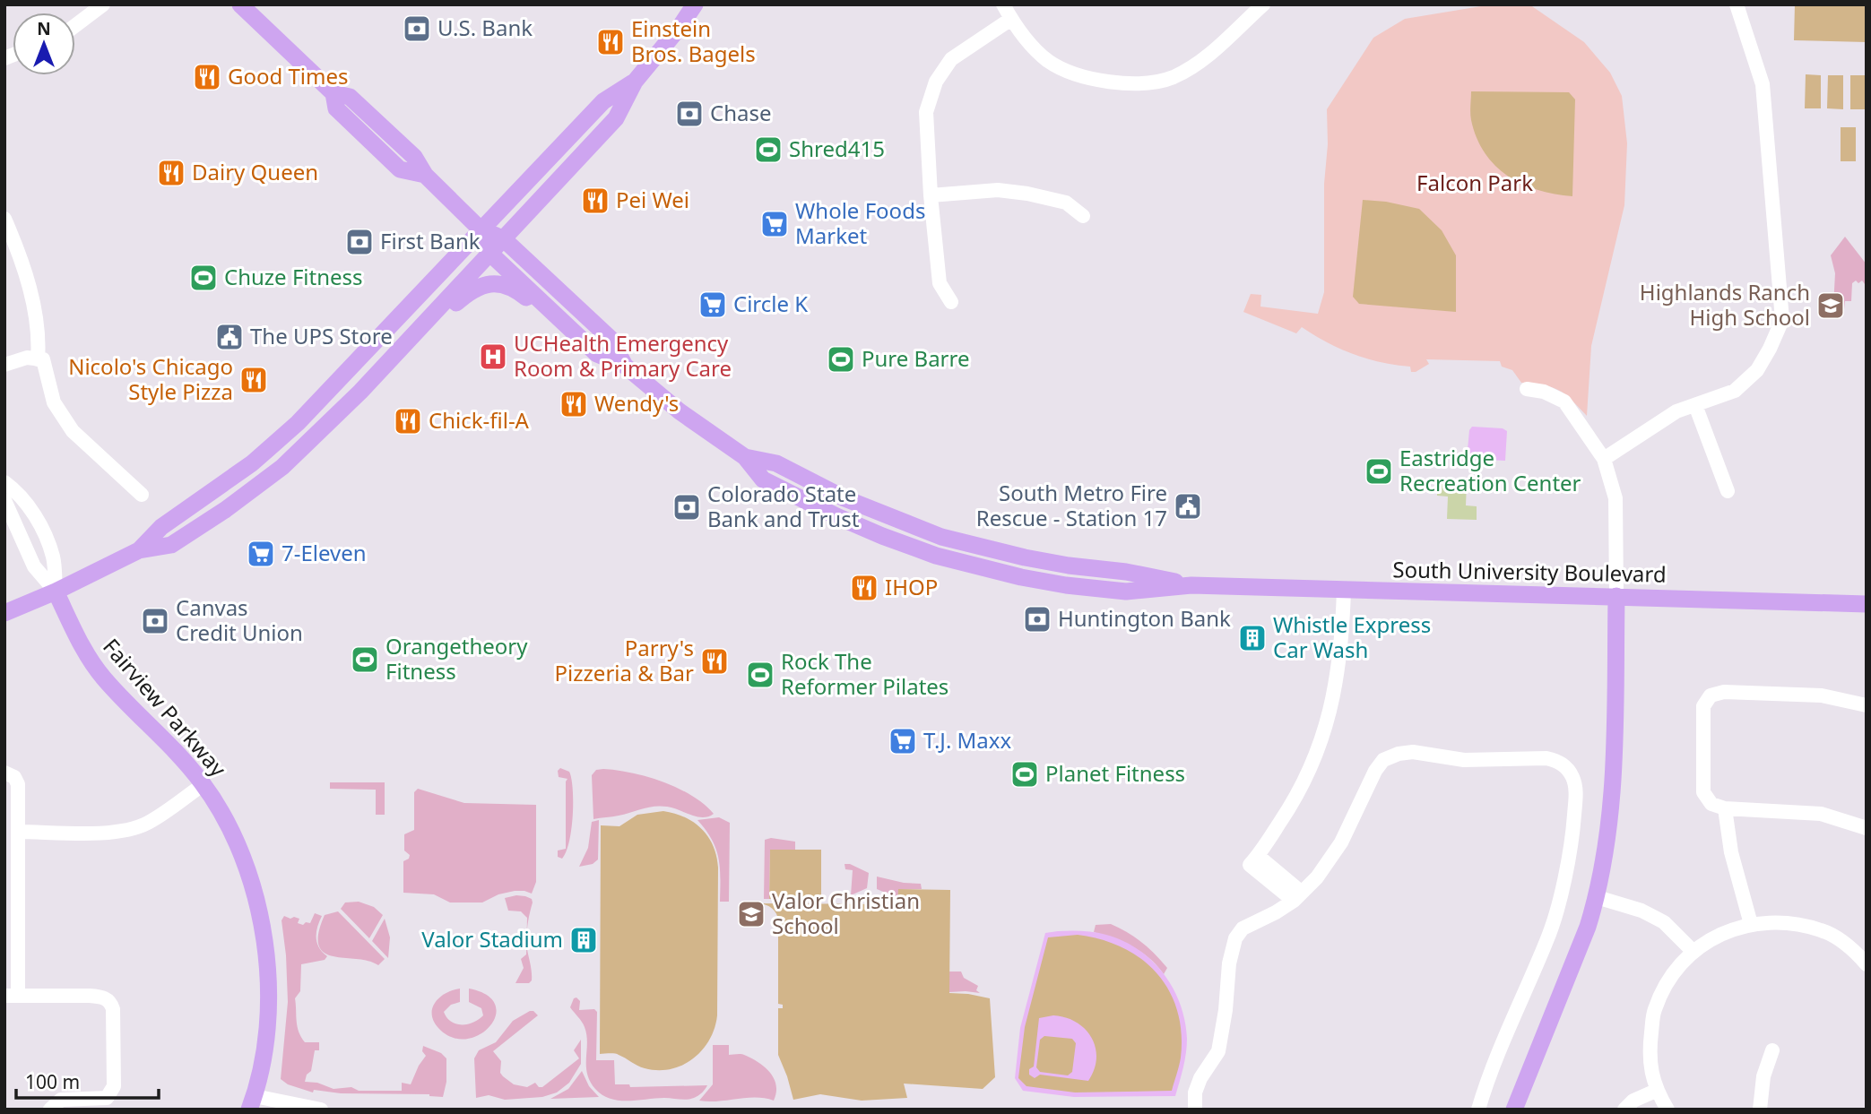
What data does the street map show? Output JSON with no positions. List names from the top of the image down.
{
  "streets": {
    "main road": ["South University Boulevard", "Fairview Parkway"]
  },
  "parks": ["Falcon Park"],
  "places": {
    "bank": [
      "U.S. Bank",
      "Chase",
      "First Bank",
      "Colorado State Bank and Trust",
      "Huntington Bank",
      "Canvas Credit Union"
    ],
    "restaurant": [
      "Einstein Bros. Bagels",
      "Good Times",
      "Dairy Queen",
      "Pei Wei",
      "Nicolo's Chicago Style Pizza",
      "Wendy's",
      "Chick-fil-A",
      "IHOP",
      "Parry's Pizzeria & Bar"
    ],
    "sports": [
      "Shred415",
      "Chuze Fitness",
      "Pure Barre",
      "Eastridge Recreation Center",
      "Orangetheory Fitness",
      "Rock The Reformer Pilates",
      "Planet Fitness"
    ],
    "supermarket": [
      "Whole Foods Market",
      "Circle K",
      "7-Eleven",
      "T.J. Maxx"
    ],
    "school or university": ["Highlands Ranch High School", "Valor Christian School"],
    "public building": ["The UPS Store", "South Metro Fire Rescue - Station 17"],
    "hospital": ["UCHealth Emergency Room & Primary Care"],
    "building": ["Whistle Express Car Wash", "Valor Stadium"]
  },
  "scale_bar": "100 m",
  "north": "top"
}
